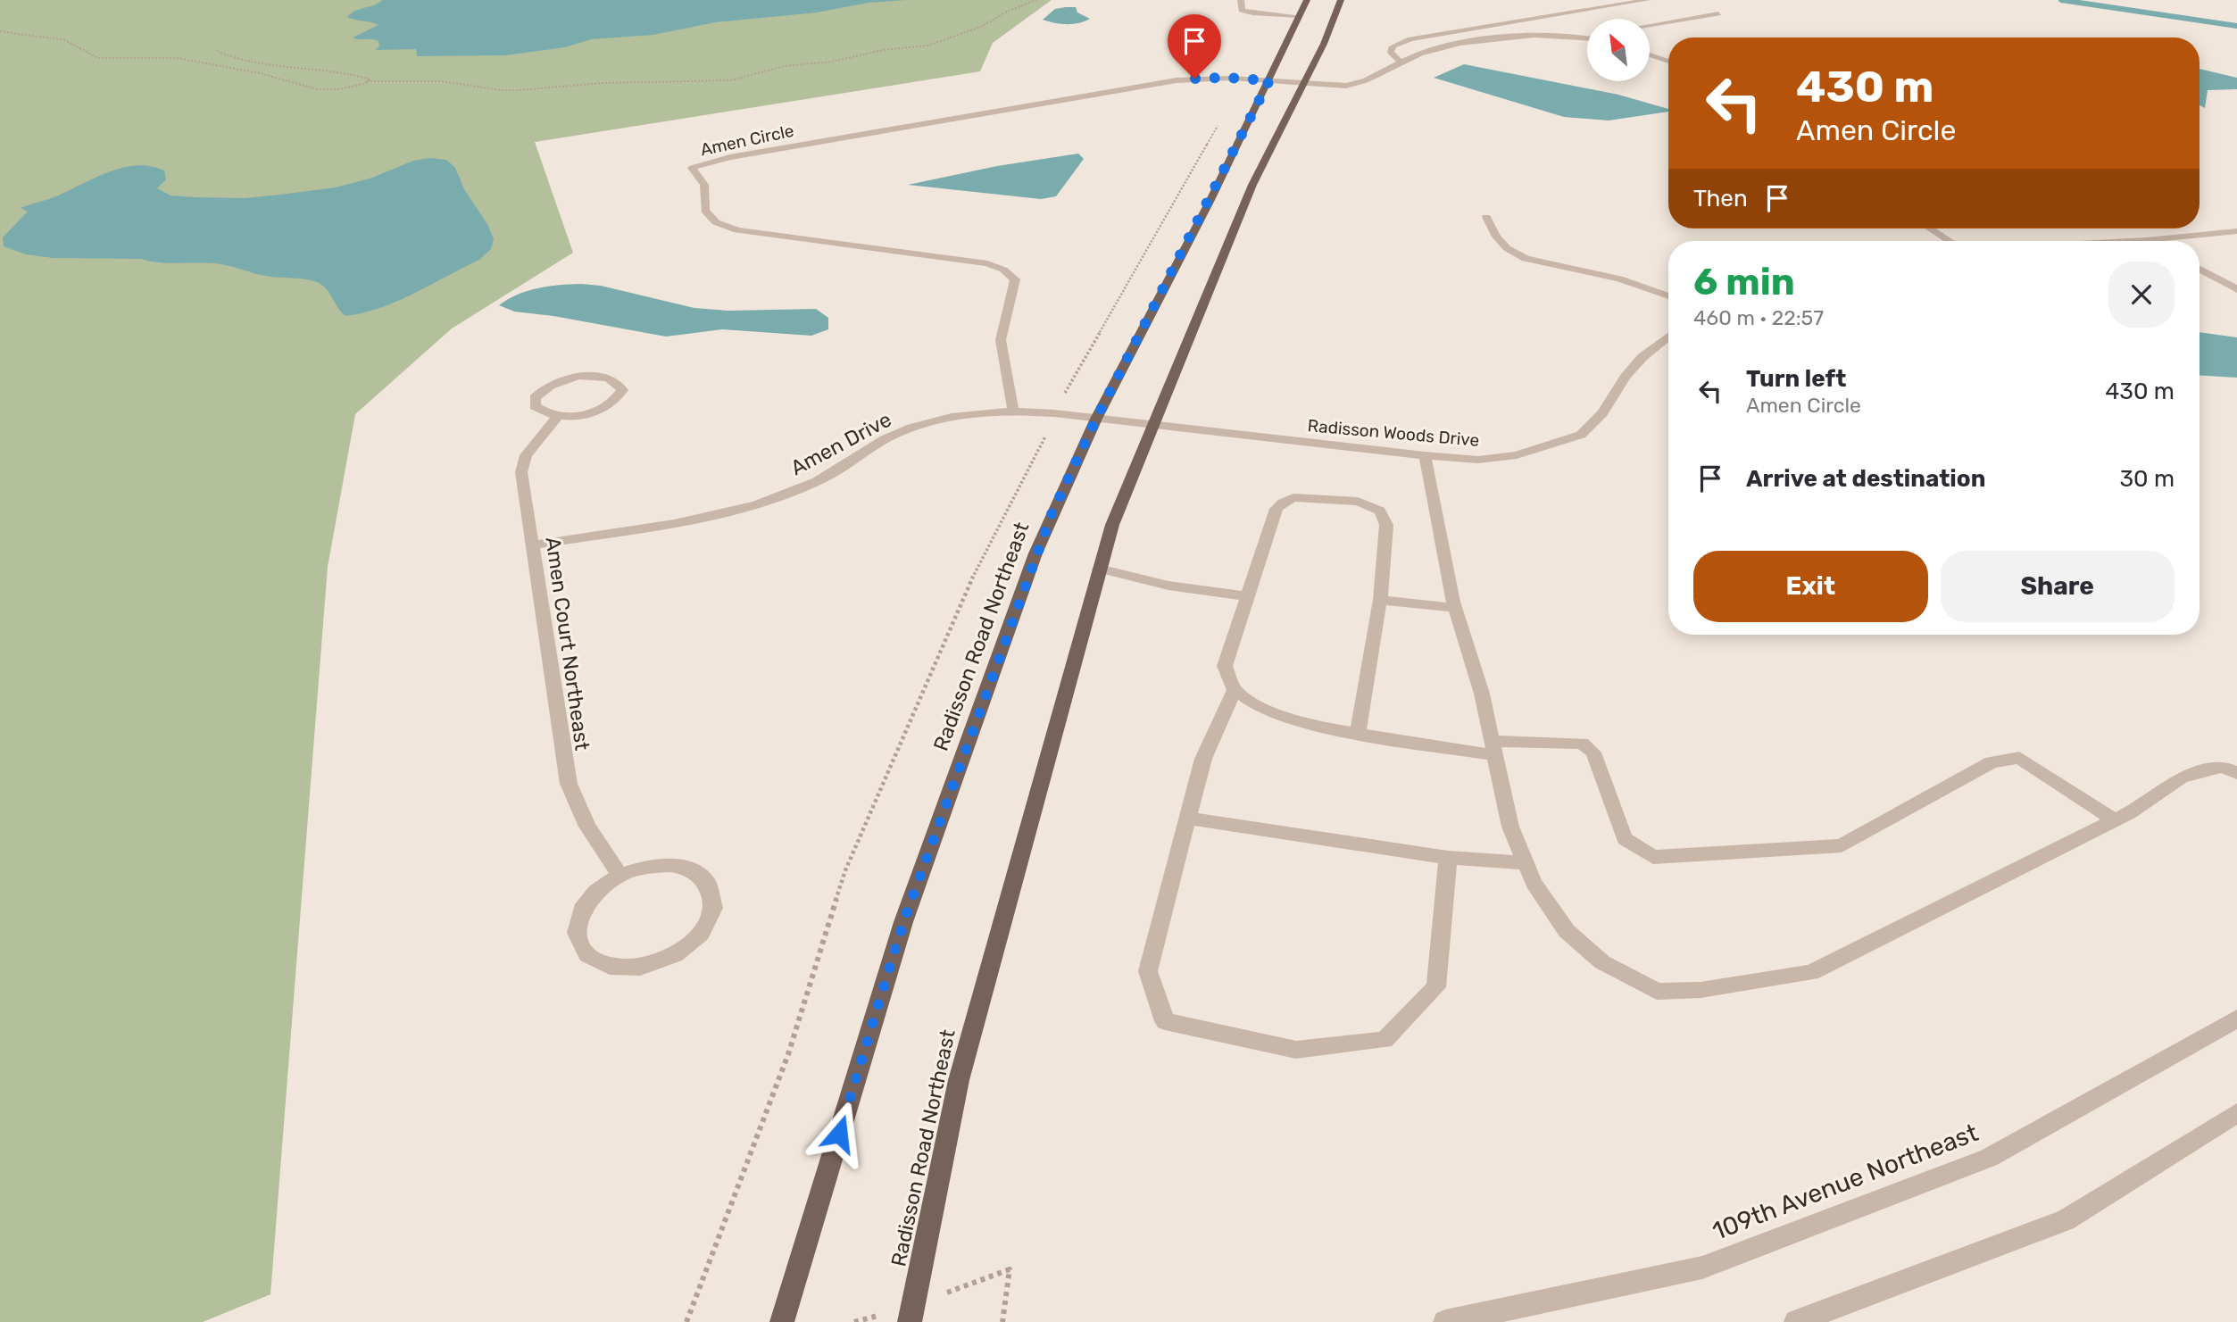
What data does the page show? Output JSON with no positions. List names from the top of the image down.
{
  "streets": {
    "main road": ["Radisson Road Northeast"],
    "street": [
      "Amen Circle",
      "Radisson Woods Drive",
      "Amen Drive",
      "Amen Court Northeast",
      "109th Avenue Northeast"
    ]
  },
  "crossings": [
    ["Amen Circle", "Amen Drive"],
    ["Amen Circle", "Radisson Road Northeast"],
    ["Radisson Woods Drive", "Amen Drive"],
    ["Radisson Woods Drive", "Radisson Road Northeast"],
    ["Amen Drive", "Radisson Road Northeast"],
    ["Amen Drive", "Amen Court Northeast"]
  ],
  "north": "top left",
  "page": {
    "turn": ["430 m", "Amen Circle"],
    "then": "Then",
    "heading": ["6 min", "460 m · 22:57"],
    "list": [
      {
        "name": "Turn left",
        "note": "Amen Circle",
        "value": "430 m"
      },
      {
        "name": "Arrive at destination",
        "value": "30 m"
      }
    ],
    "buttons": ["Exit", "Share"]
  }
}
